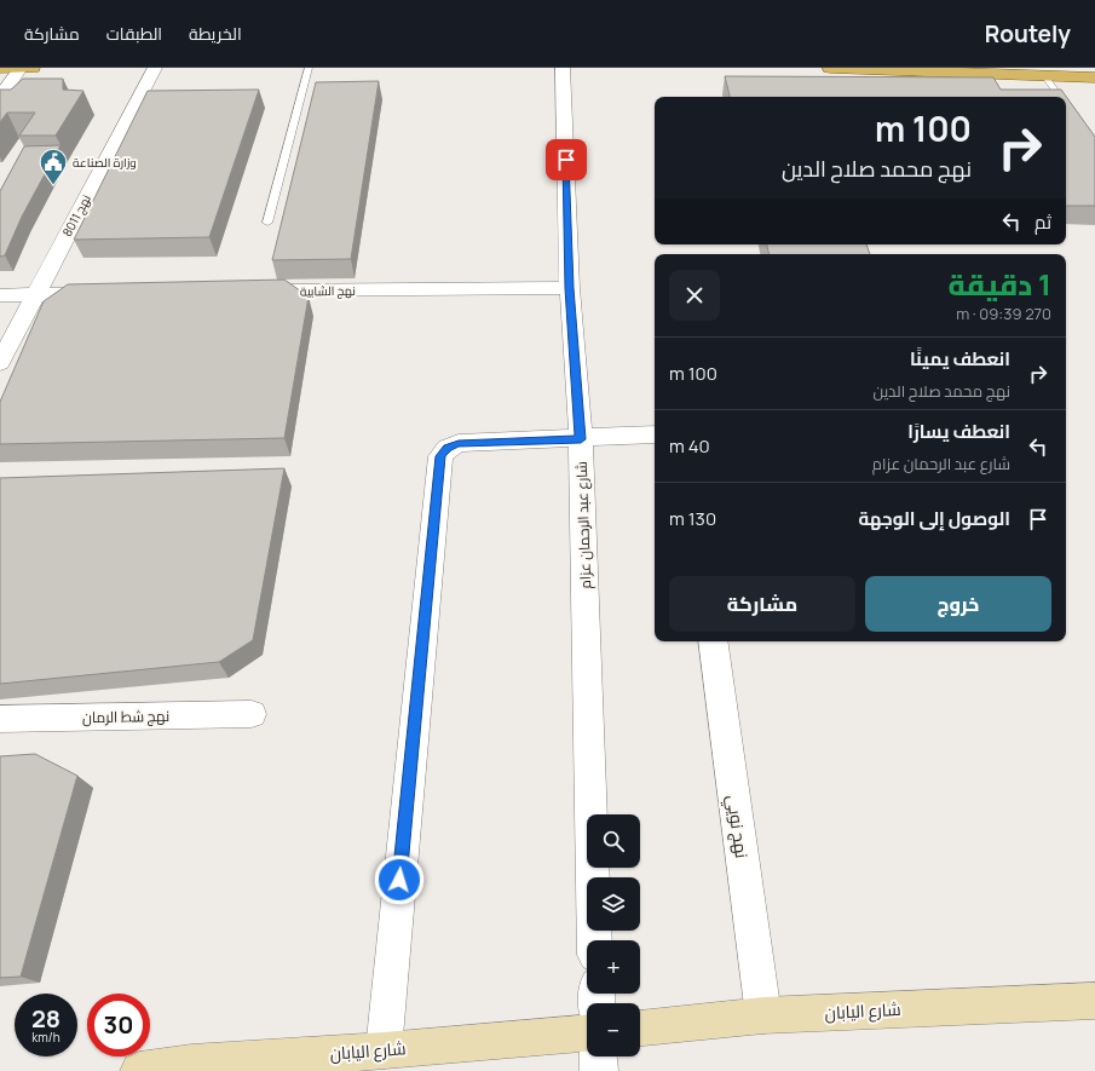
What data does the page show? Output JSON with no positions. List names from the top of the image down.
{
  "streets": {
    "street": [
      "نهج 8011",
      "نهج الشابية",
      "شارع عبد الرحمان عزام",
      "نهج شط الرمان",
      "نهج نويي",
      "شارع اليابان"
    ]
  },
  "crossings": [
    ["نهج الشابية", "شارع عبد الرحمان عزام"],
    ["نهج نويي", "شارع اليابان"]
  ],
  "places": {
    "public building": ["وزارة الصناعة"]
  },
  "page": {
    "header": "Routely",
    "nav": ["الخريطة", "الطبقات", "مشاركة"],
    "turn": ["100 m", "نهج محمد صلاح الدين"],
    "then": "ثم",
    "heading": ["1 دقيقة", "270 m · 09:39"],
    "list": [
      {
        "name": "انعطف يمينًا",
        "note": "نهج محمد صلاح الدين",
        "value": "100 m"
      },
      {
        "name": "انعطف يسارًا",
        "note": "شارع عبد الرحمان عزام",
        "value": "40 m"
      },
      {
        "name": "الوصول إلى الوجهة",
        "value": "130 m"
      }
    ],
    "buttons": ["خروج", "مشاركة"],
    "map_buttons": ["+", "−"],
    "speed": "28 km/h",
    "limit": "30"
  }
}
